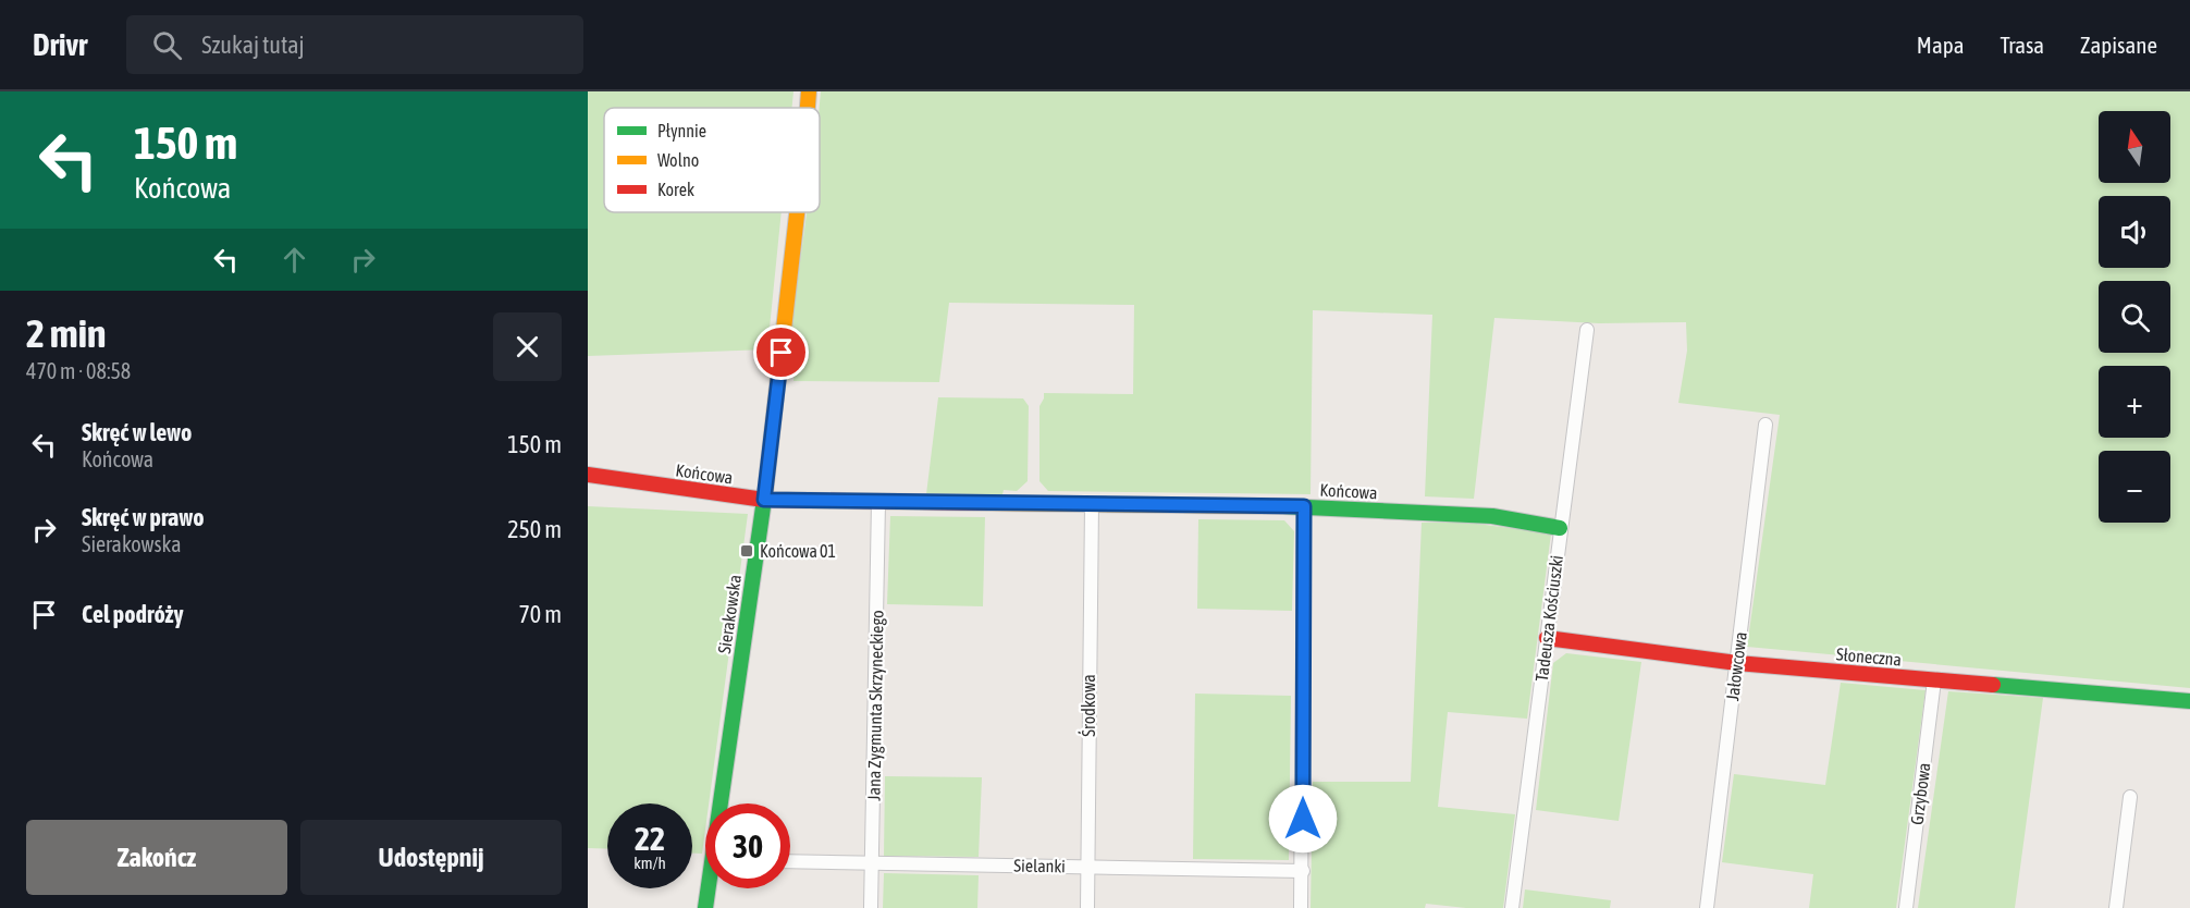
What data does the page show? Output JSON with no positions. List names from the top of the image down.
{
  "streets": {
    "street": [
      "Końcowa",
      "Sierakowska",
      "Tadeusza Kościuszki",
      "Słoneczna",
      "Jałowcowa",
      "Jana Zygmunta Skrzyneckiego",
      "Środkowa",
      "Grzybowa",
      "Sielanki"
    ]
  },
  "crossings": [
    ["Końcowa", "Sierakowska"],
    ["Końcowa", "Tadeusza Kościuszki"],
    ["Końcowa", "Jana Zygmunta Skrzyneckiego"],
    ["Końcowa", "Środkowa"],
    ["Tadeusza Kościuszki", "Słoneczna"],
    ["Słoneczna", "Jałowcowa"],
    ["Słoneczna", "Grzybowa"],
    ["Jana Zygmunta Skrzyneckiego", "Sielanki"],
    ["Środkowa", "Sielanki"]
  ],
  "places": {
    "transit": ["Końcowa 01"]
  },
  "legend": ["Płynnie", "Wolno", "Korek"],
  "north": "top",
  "page": {
    "header": "Drivr",
    "search": "Szukaj tutaj",
    "nav": ["Mapa", "Trasa", "Zapisane"],
    "turn": ["150 m", "Końcowa"],
    "map_buttons": ["+", "−"],
    "heading": ["2 min", "470 m · 08:58"],
    "list": [
      {
        "name": "Skręć w lewo",
        "note": "Końcowa",
        "value": "150 m"
      },
      {
        "name": "Skręć w prawo",
        "note": "Sierakowska",
        "value": "250 m"
      },
      {
        "name": "Cel podróży",
        "value": "70 m"
      }
    ],
    "speed": "22 km/h",
    "limit": "30",
    "buttons": ["Zakończ", "Udostępnij"]
  }
}
